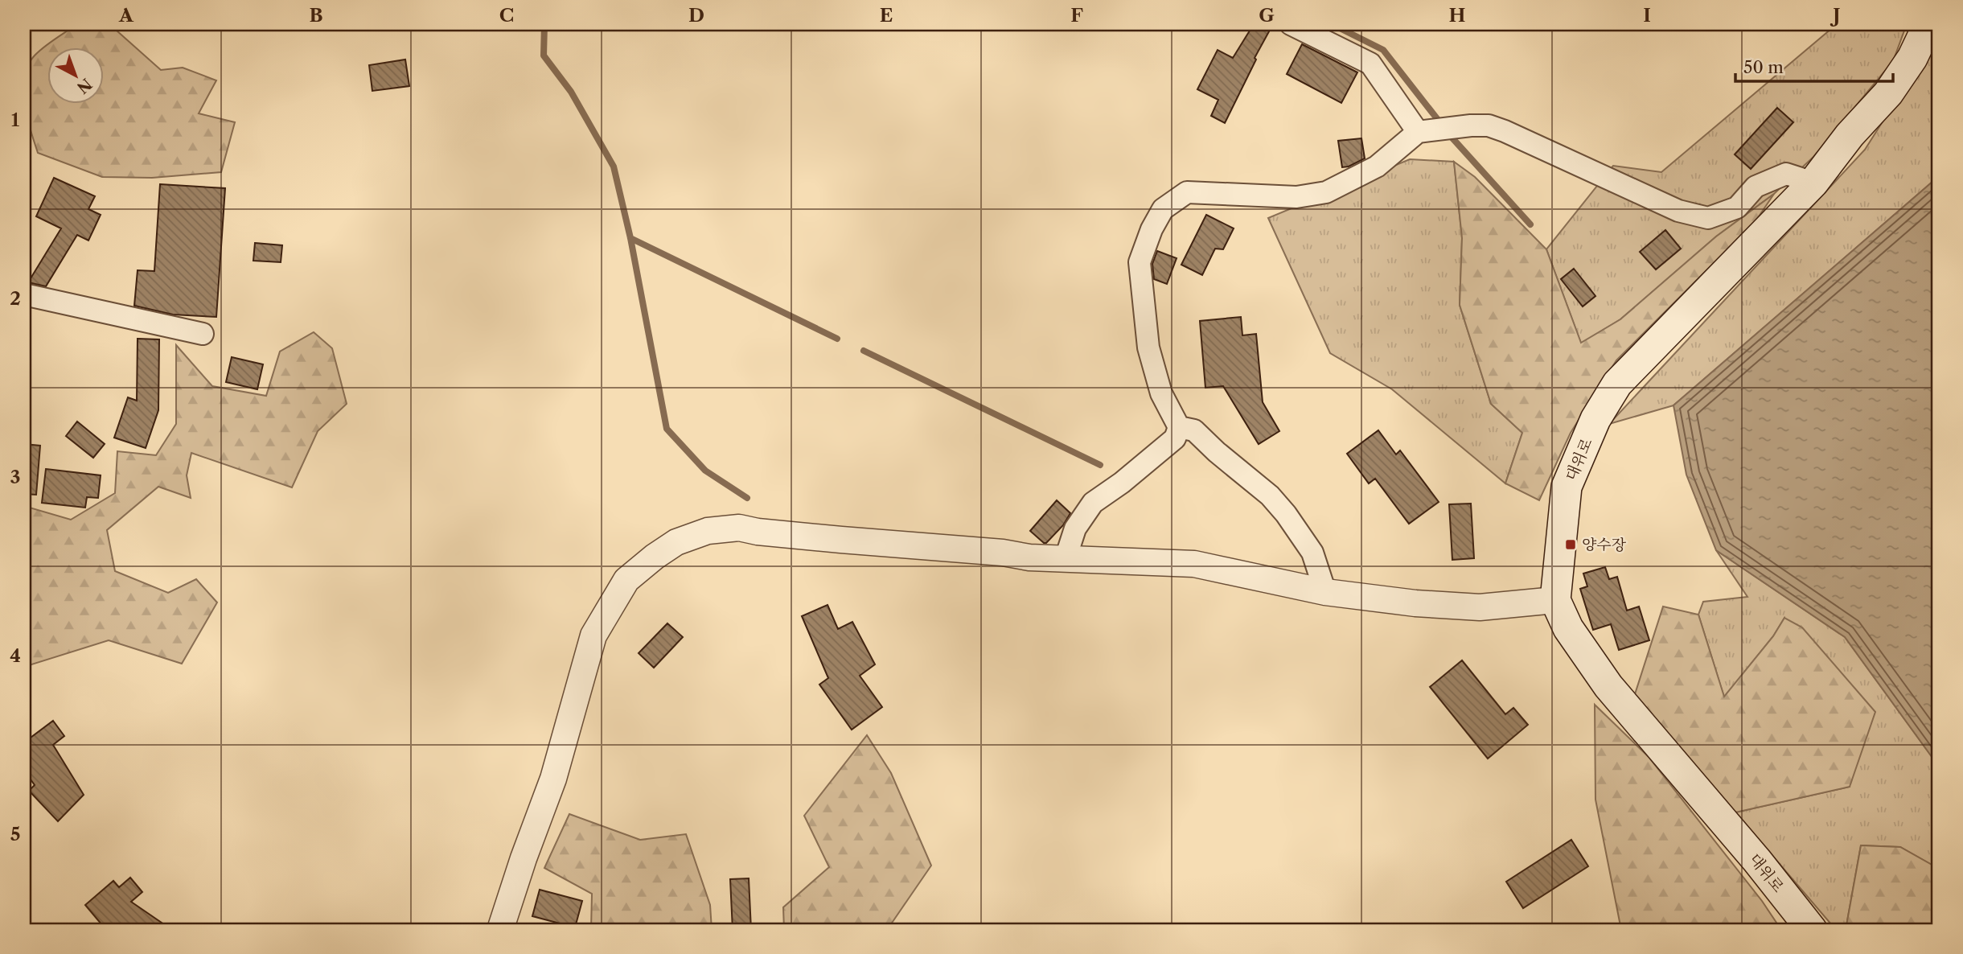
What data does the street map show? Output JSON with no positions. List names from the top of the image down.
{
  "streets": {
    "main road": ["대위로"]
  },
  "places": {
    "transit": ["양수장"]
  },
  "scale_bar": "50 m",
  "north": "bottom right",
  "grid": {
    "columns": [
      "A",
      "B",
      "C",
      "D",
      "E",
      "F",
      "G",
      "H",
      "I",
      "J"
    ],
    "rows": [
      "1",
      "2",
      "3",
      "4",
      "5"
    ]
  }
}
